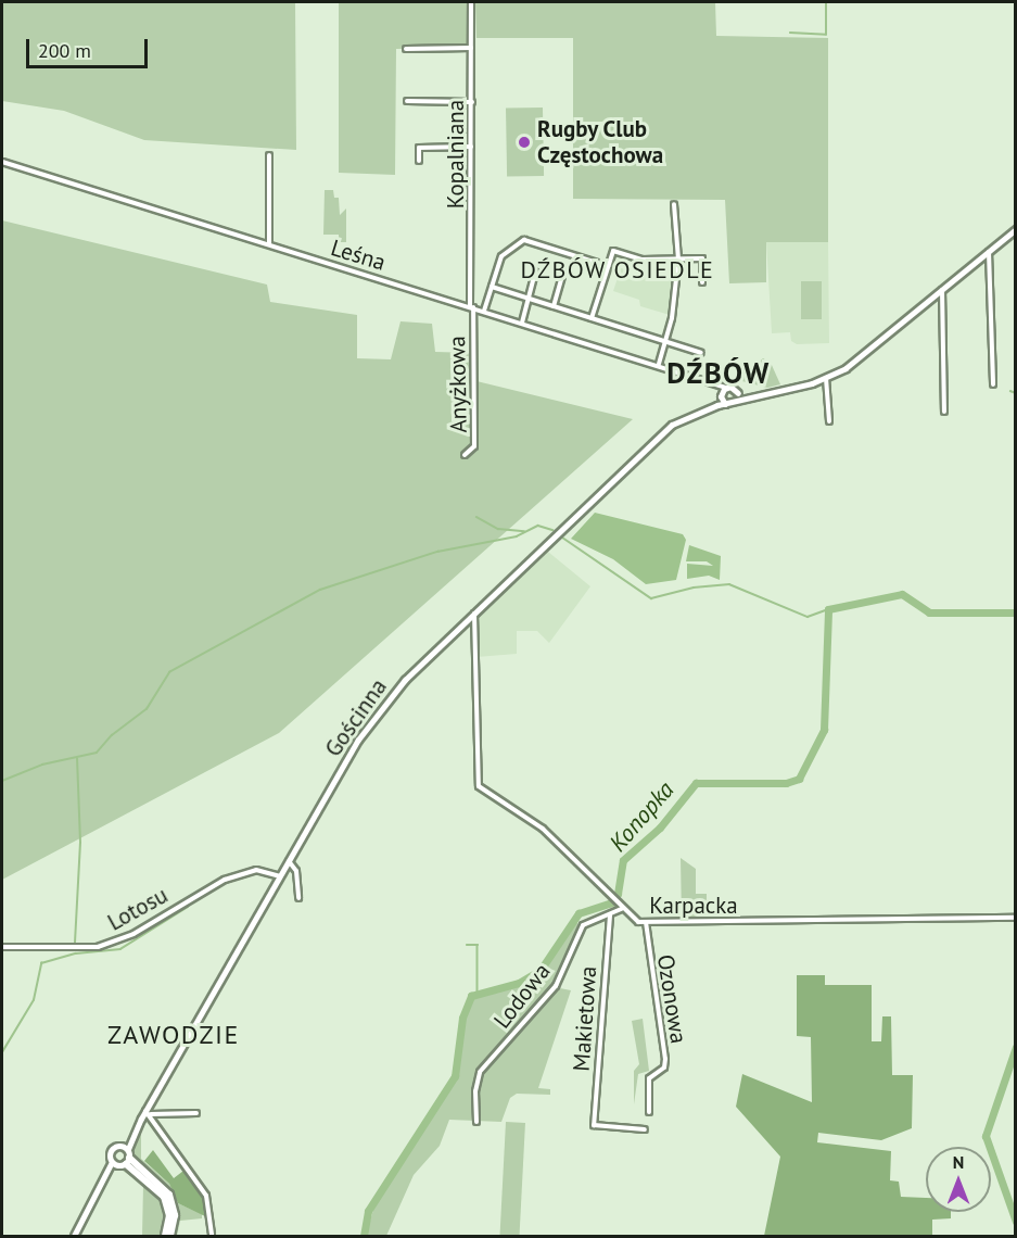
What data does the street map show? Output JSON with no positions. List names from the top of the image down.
{
  "streets": {
    "main road": ["Gościnna"],
    "street": [
      "Kopalniana",
      "Leśna",
      "Anyżkowa",
      "Karpacka",
      "Lotosu",
      "Lodowa",
      "Ozonowa",
      "Makietowa"
    ]
  },
  "crossings": [
    ["Kopalniana", "Leśna"],
    ["Kopalniana", "Anyżkowa"],
    ["Leśna", "Anyżkowa"],
    ["Leśna", "Gościnna"],
    ["Gościnna", "Karpacka"],
    ["Gościnna", "Lotosu"],
    ["Karpacka", "Lodowa"],
    ["Karpacka", "Ozonowa"],
    ["Lodowa", "Makietowa"]
  ],
  "districts": ["DŹBÓW OSIEDLE", "DŹBÓW", "ZAWODZIE"],
  "water": ["Konopka"],
  "places": ["Rugby Club Częstochowa"],
  "scale_bar": "200 m",
  "north": "top"
}
